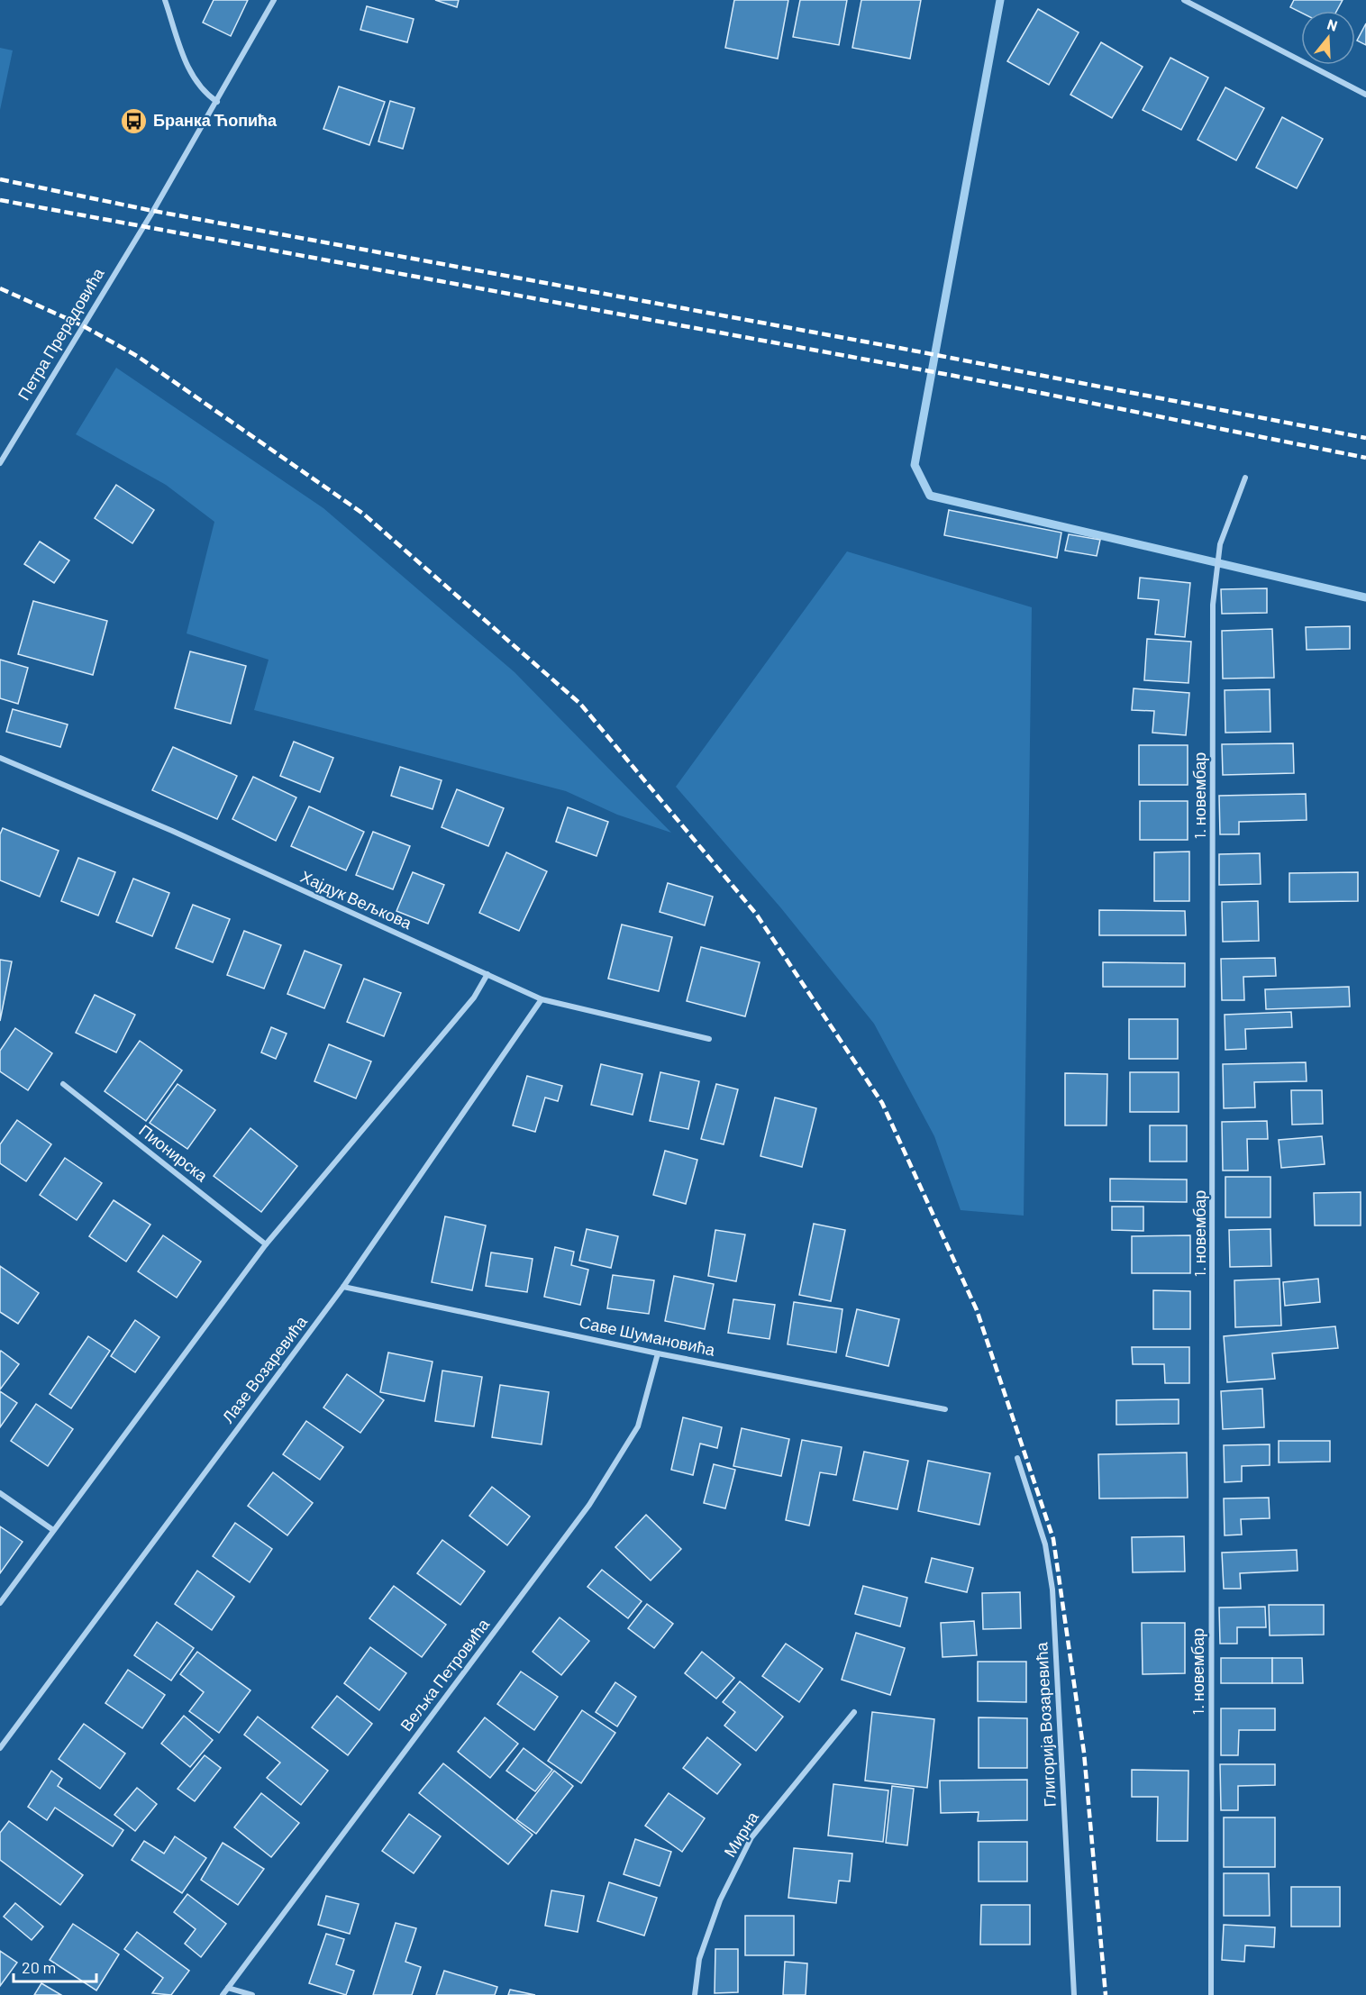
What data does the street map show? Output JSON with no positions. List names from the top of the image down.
{
  "streets": {
    "street": [
      "Петра Прерадовића",
      "1. новембар",
      "Хајдук Вељкова",
      "Пионирска",
      "Саве Шумановића",
      "Лазе Возаревића",
      "Вељка Петровића",
      "Глигорија Возаревића",
      "Мирна"
    ]
  },
  "crossings": [
    ["Хајдук Вељкова", "Лазе Возаревића"],
    ["Саве Шумановића", "Лазе Возаревића"],
    ["Саве Шумановића", "Вељка Петровића"]
  ],
  "places": {
    "bus stop": ["Бранка Ћопића"]
  },
  "scale_bar": "20 m",
  "north": "top"
}
